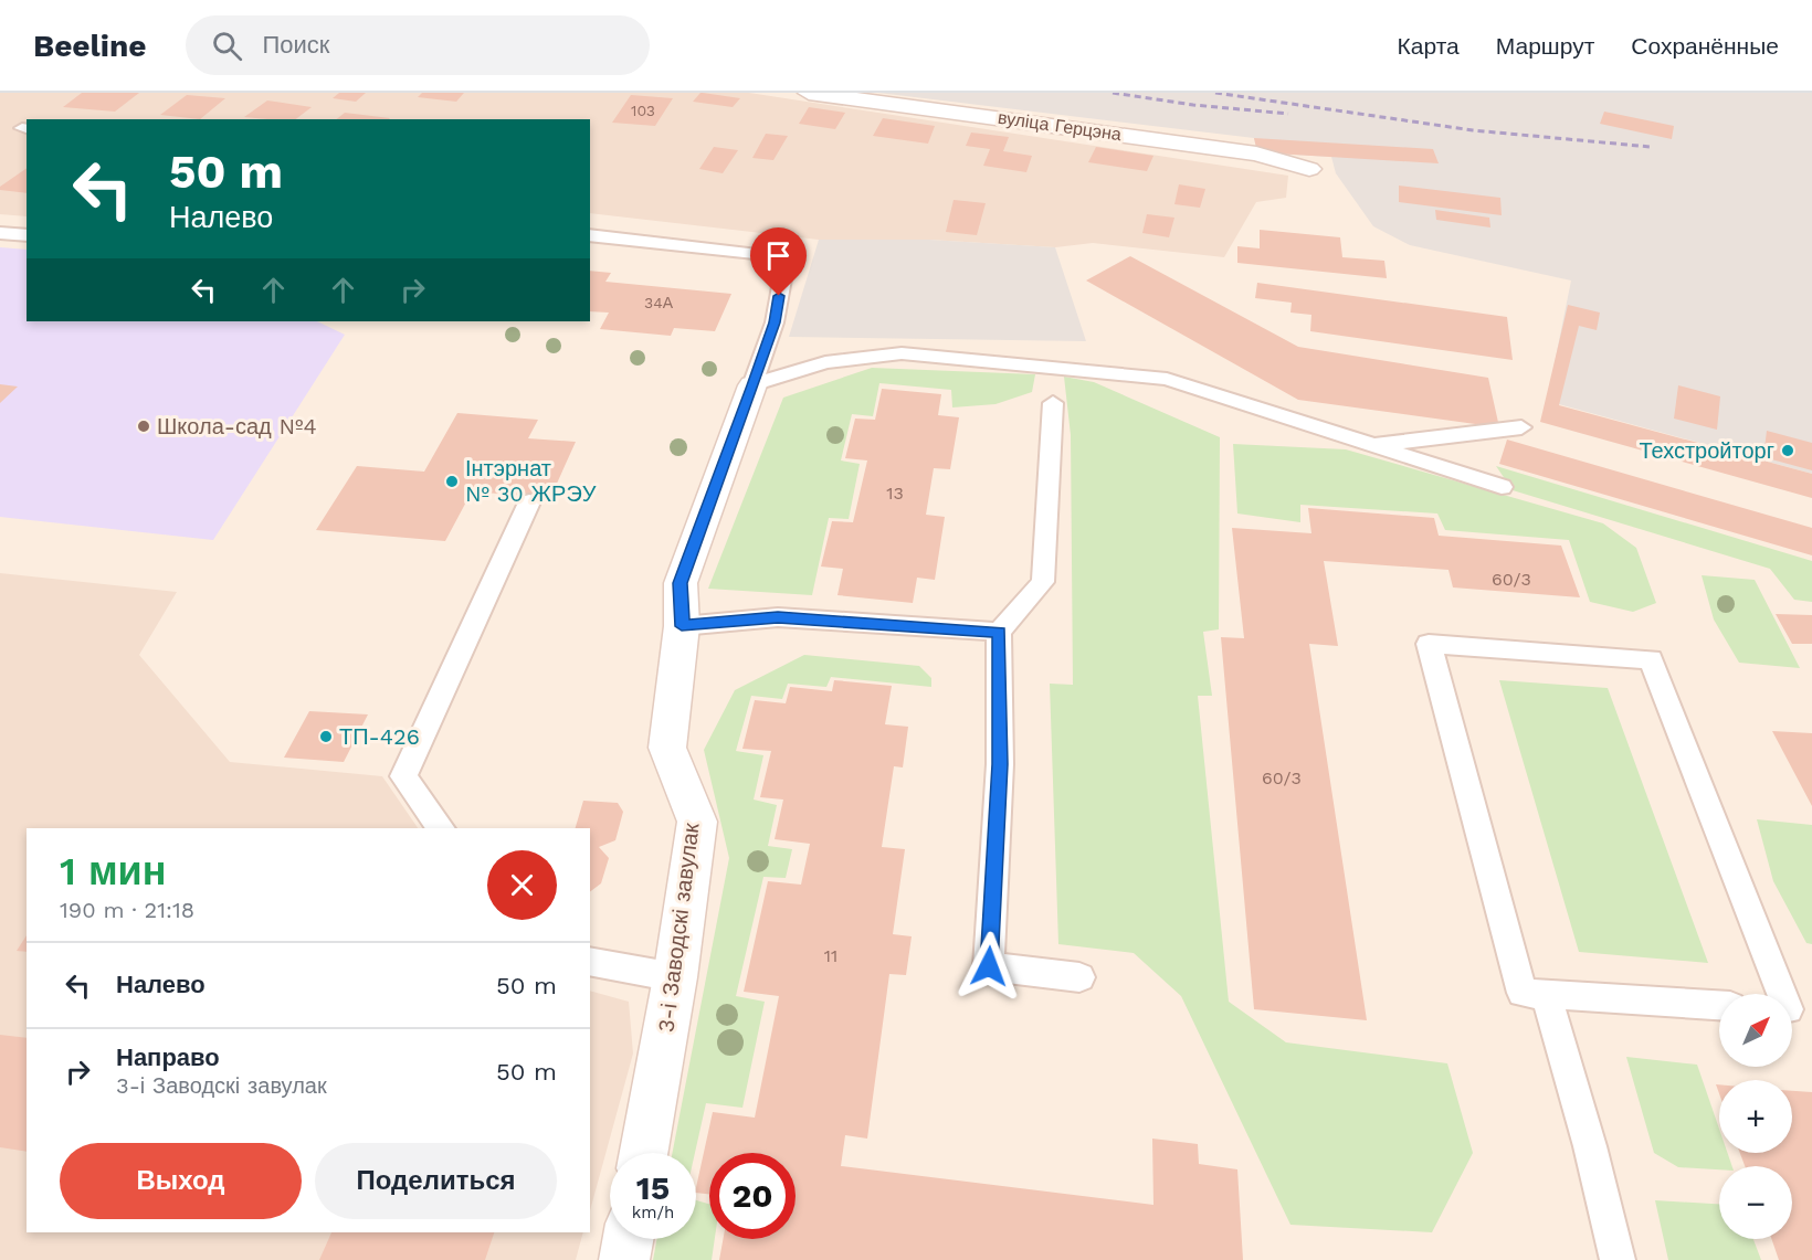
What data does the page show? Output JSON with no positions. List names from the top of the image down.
{
  "streets": {
    "street": ["вуліца Герцэна", "3-і Заводскі завулак"]
  },
  "places": [
    "Школа-сад №4",
    "Техстройторг",
    "Інтэрнат № 30 ЖРЭУ",
    "ТП-426"
  ],
  "house_numbers": [
    "103",
    "34А",
    "13",
    "60/3",
    "60/3",
    "11"
  ],
  "north": "top right",
  "page": {
    "header": "Beeline",
    "search": "Поиск",
    "nav": ["Карта", "Маршрут", "Сохранённые"],
    "turn": ["50 m", "Налево"],
    "heading": ["1 мин", "190 m · 21:18"],
    "list": [
      {
        "name": "Налево",
        "value": "50 m"
      },
      {
        "name": "Направо",
        "note": "3-і Заводскі завулак",
        "value": "50 m"
      }
    ],
    "map_buttons": ["+", "−"],
    "buttons": ["Выход", "Поделиться"],
    "speed": "15 km/h",
    "limit": "20"
  }
}
